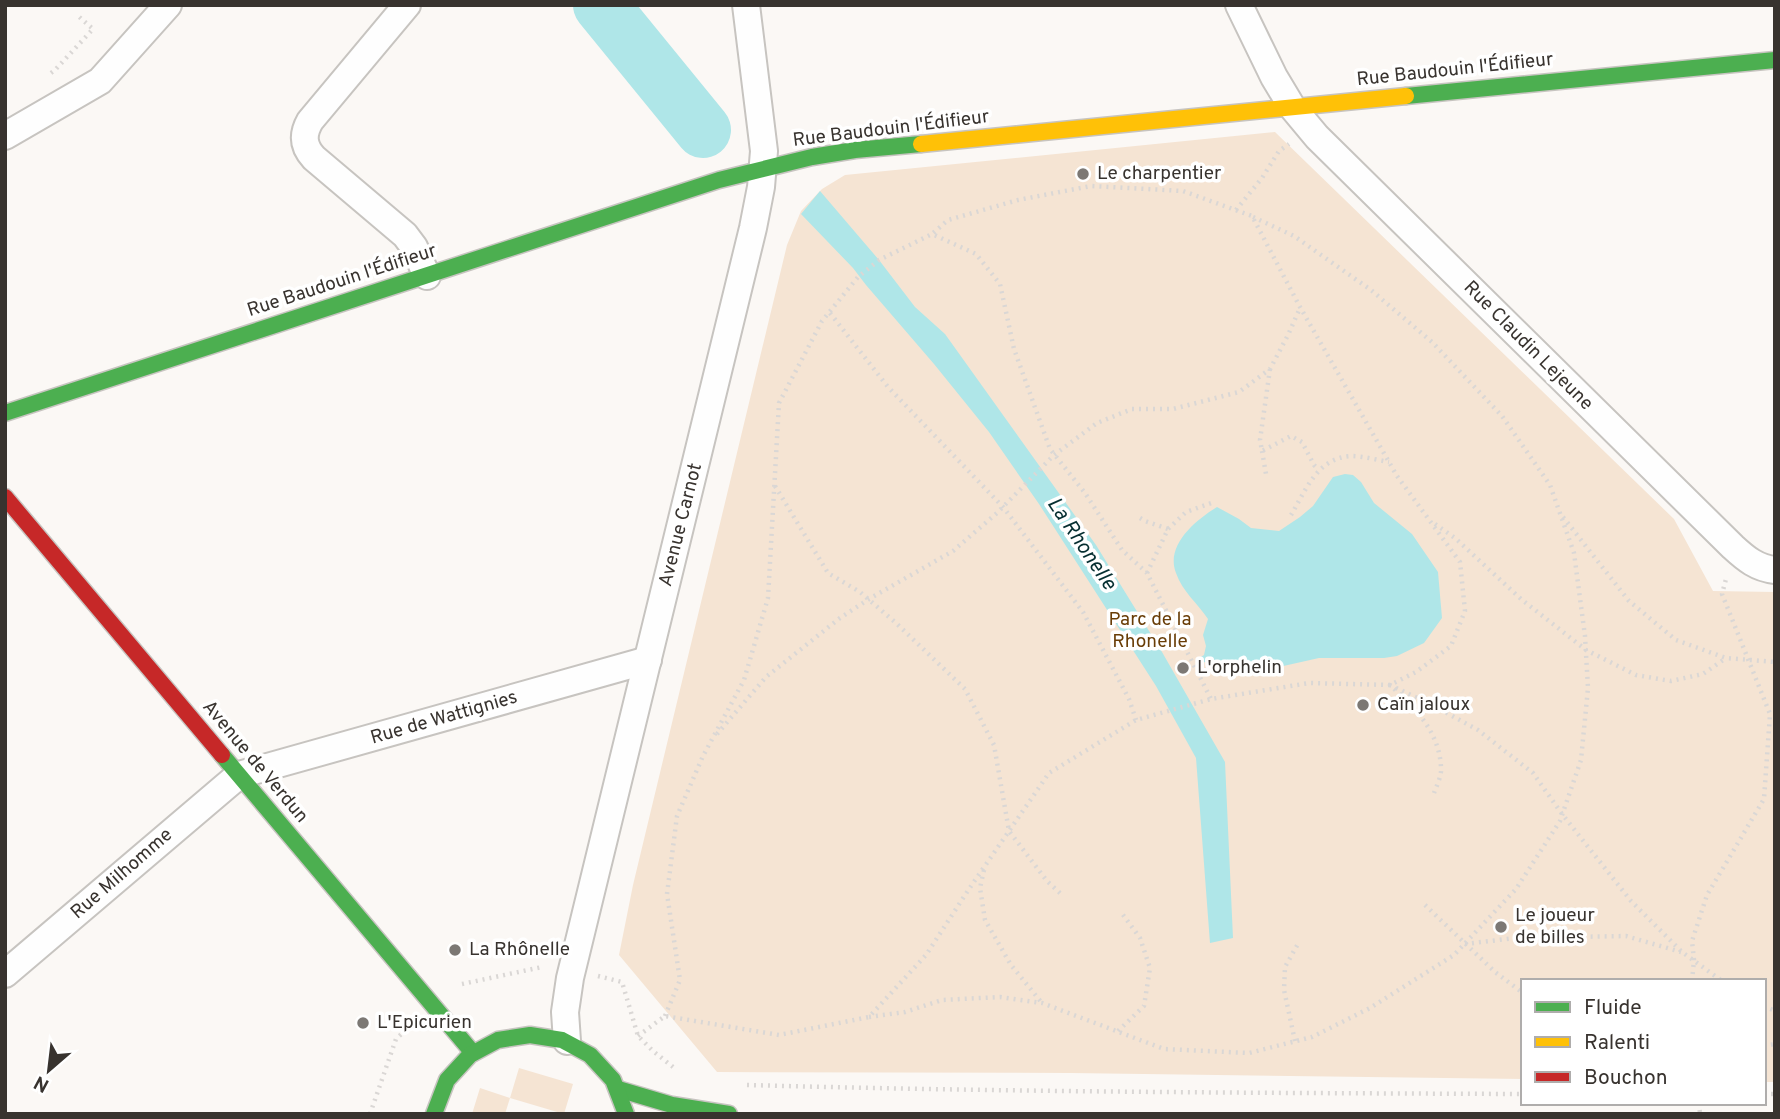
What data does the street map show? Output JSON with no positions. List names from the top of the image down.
{
  "streets": {
    "street": [
      "Rue Baudouin l'Édifieur",
      "Rue Claudin Lejeune",
      "Avenue Carnot",
      "Rue de Wattignies",
      "Avenue de Verdun",
      "Rue Milhomme"
    ]
  },
  "crossings": [
    ["Rue Baudouin l'Édifieur", "Rue Claudin Lejeune"],
    ["Rue Baudouin l'Édifieur", "Avenue Carnot"],
    ["Avenue Carnot", "Rue de Wattignies"],
    ["Rue de Wattignies", "Avenue de Verdun"],
    ["Rue de Wattignies", "Rue Milhomme"],
    ["Avenue de Verdun", "Rue Milhomme"]
  ],
  "water": ["La Rhonelle"],
  "parks": ["Parc de la Rhonelle"],
  "places": [
    "Le charpentier",
    "L'orphelin",
    "Caïn jaloux",
    "Le joueur de billes",
    "La Rhônelle",
    "L'Epicurien"
  ],
  "legend": ["Fluide", "Ralenti", "Bouchon"],
  "north": "bottom left"
}
